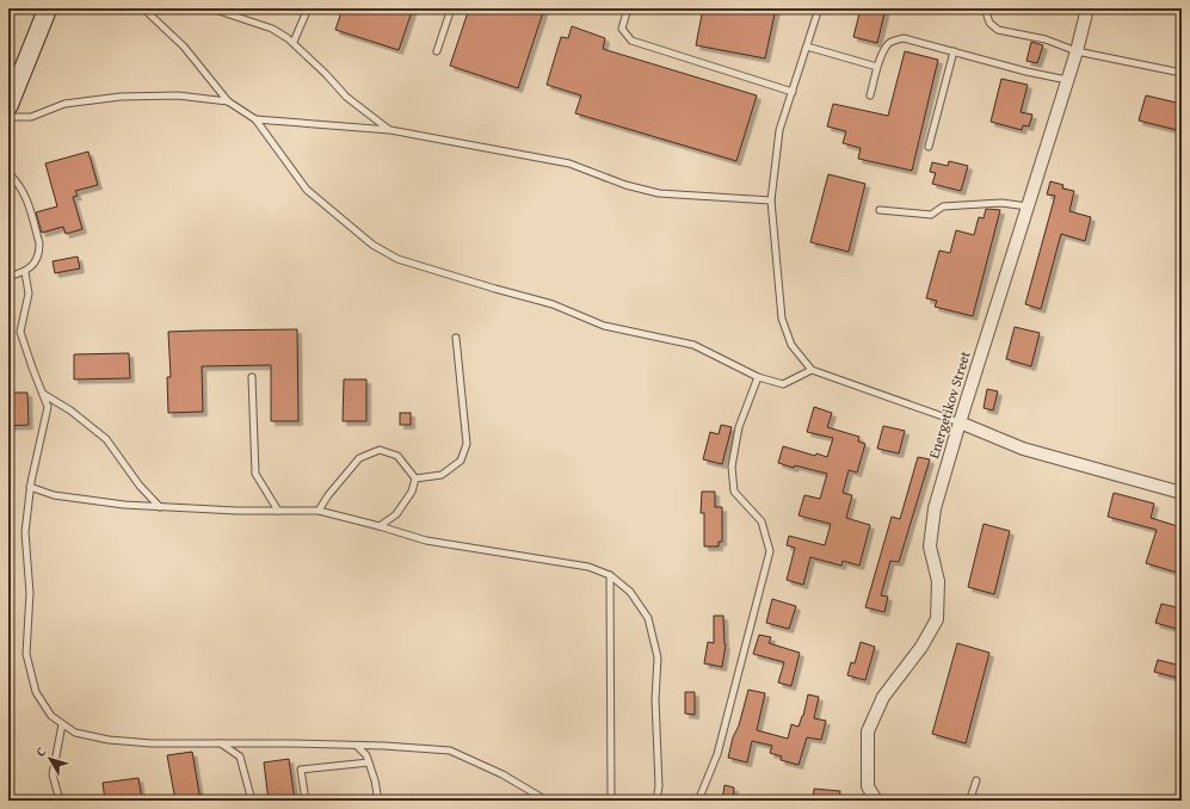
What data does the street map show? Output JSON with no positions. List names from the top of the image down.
{
  "streets": {
    "street": ["Energetikov Street"]
  },
  "north": "top left"
}
